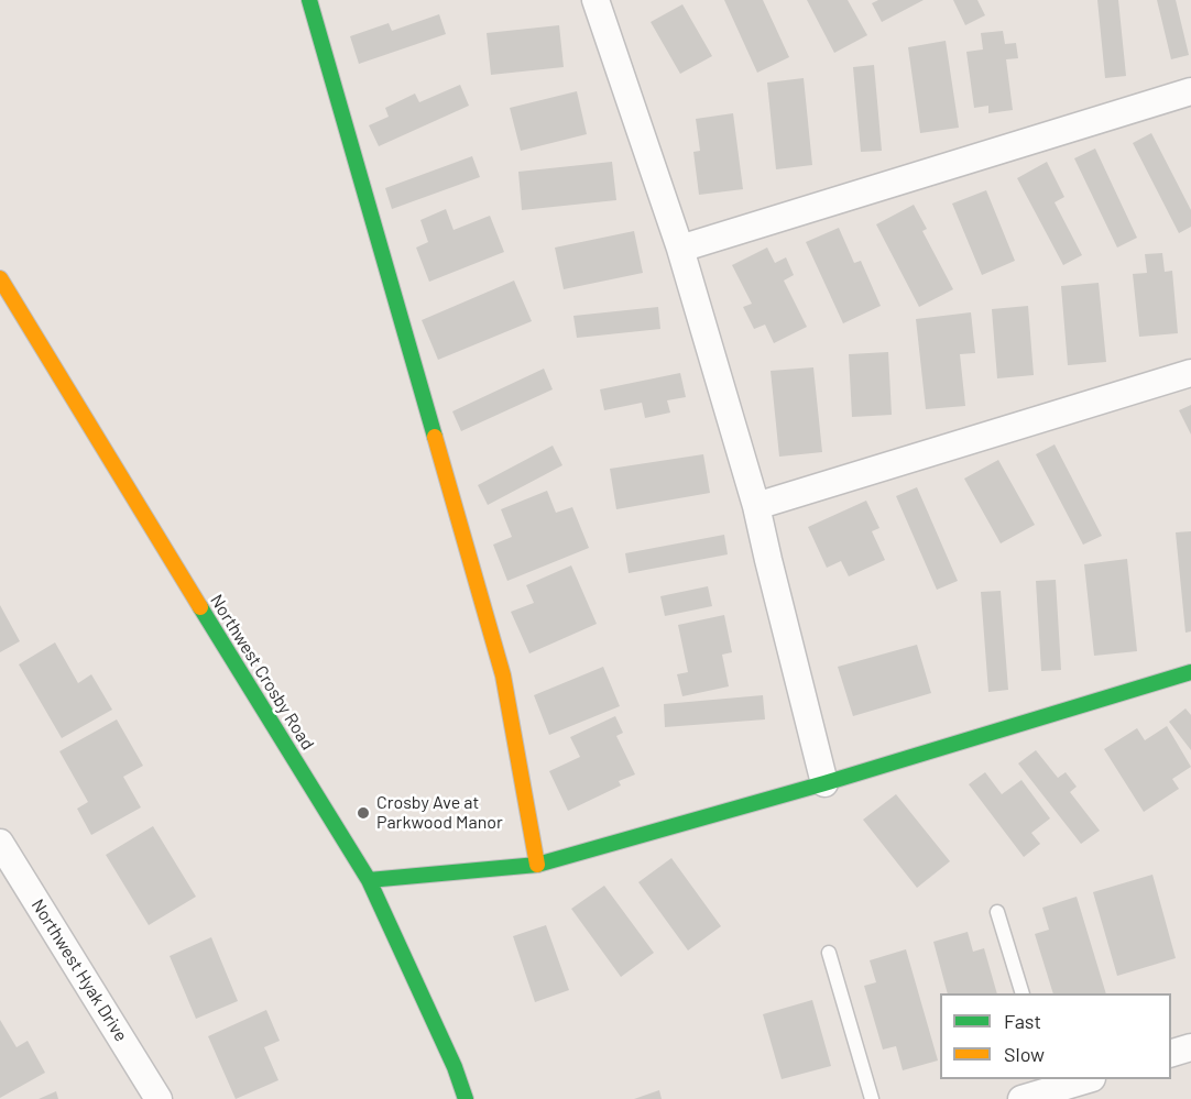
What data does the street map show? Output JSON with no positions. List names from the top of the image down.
{
  "streets": {
    "street": ["Northwest Crosby Road", "Northwest Hyak Drive"]
  },
  "places": ["Crosby Ave at Parkwood Manor"],
  "legend": ["Fast", "Slow"]
}
